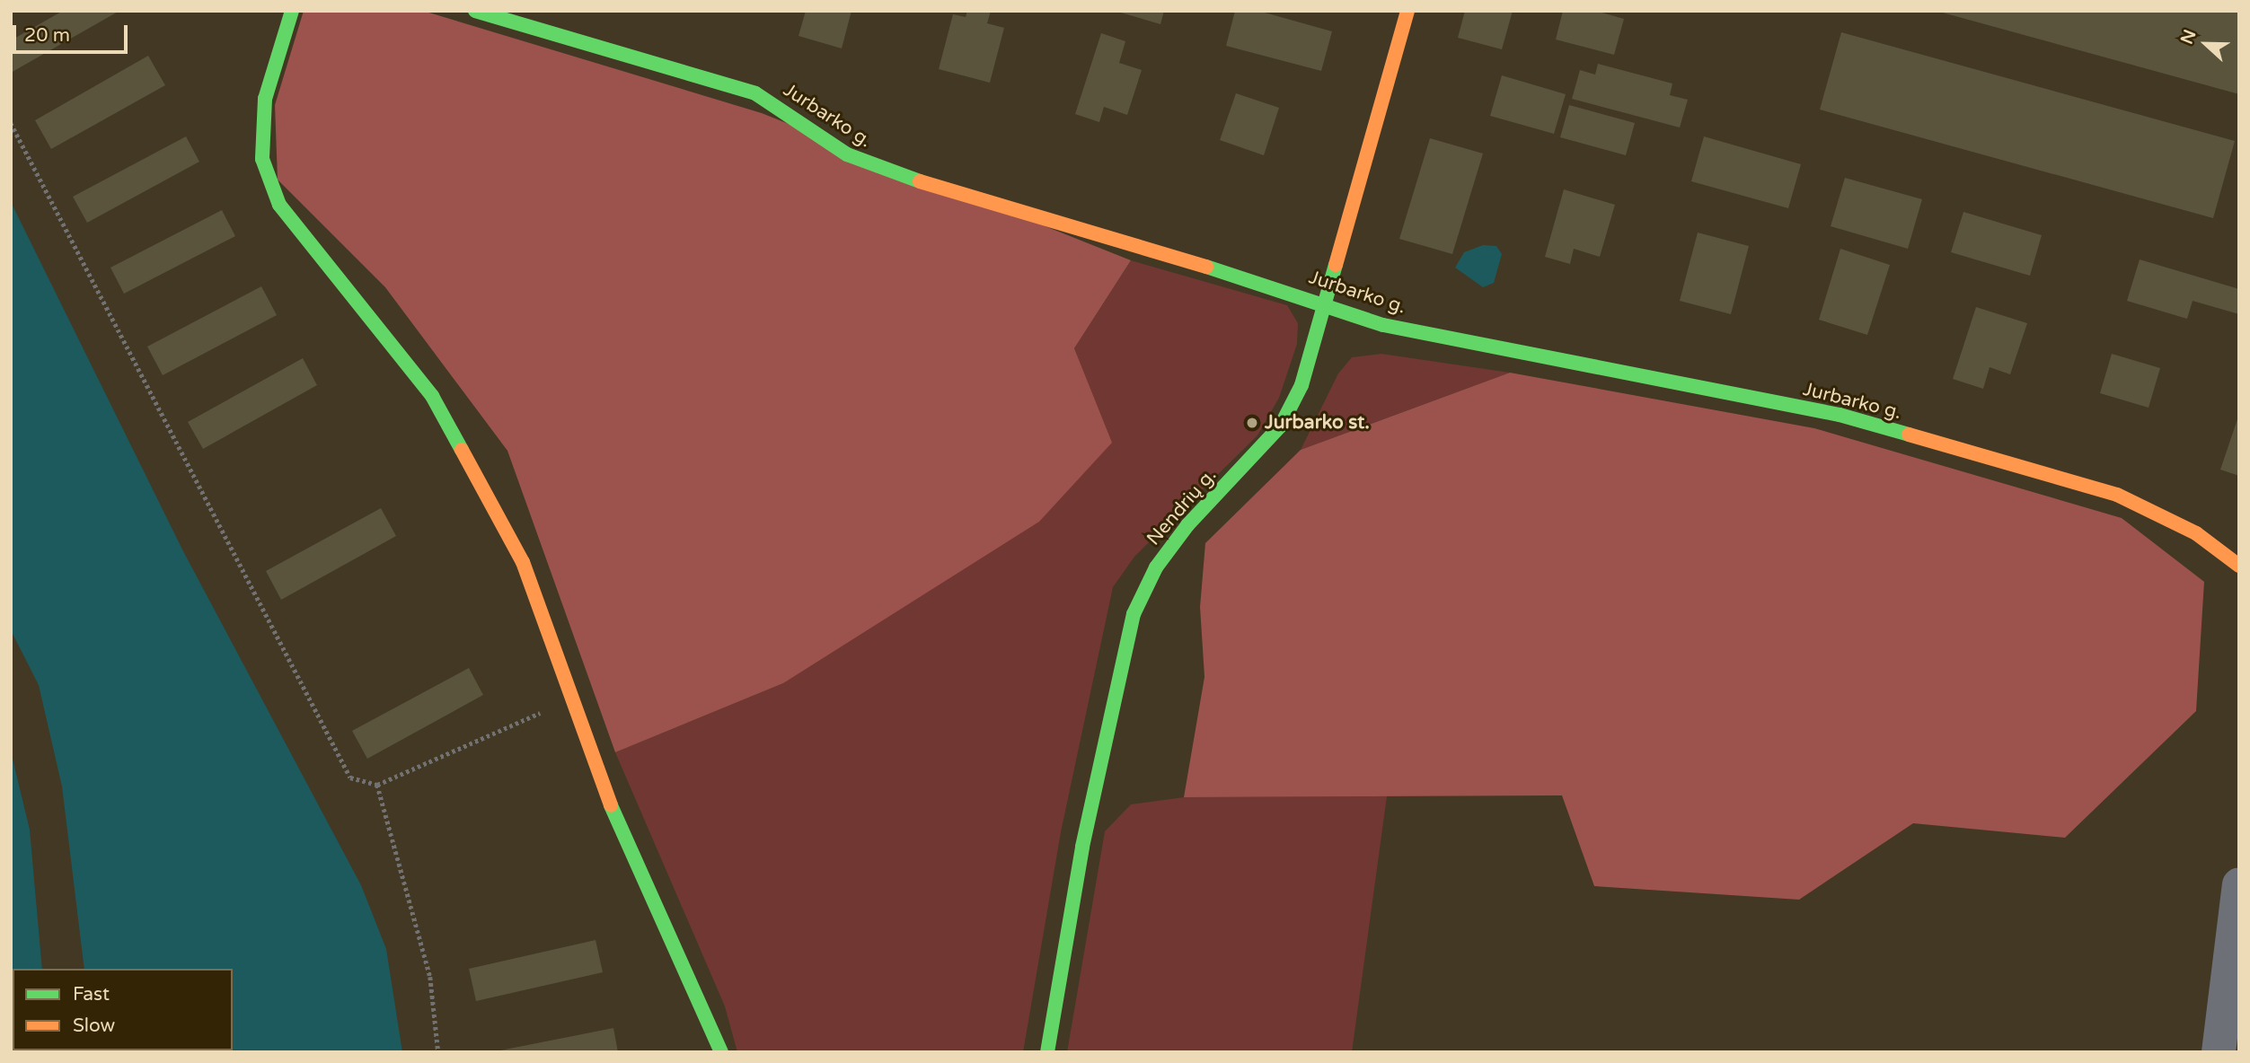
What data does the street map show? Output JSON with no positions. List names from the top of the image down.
{
  "streets": {
    "street": ["Jurbarko g.", "Nendrių g."]
  },
  "crossings": [
    ["Jurbarko g.", "Nendrių g."]
  ],
  "places": ["Jurbarko st."],
  "legend": ["Fast", "Slow"],
  "scale_bar": "20 m",
  "north": "left"
}
